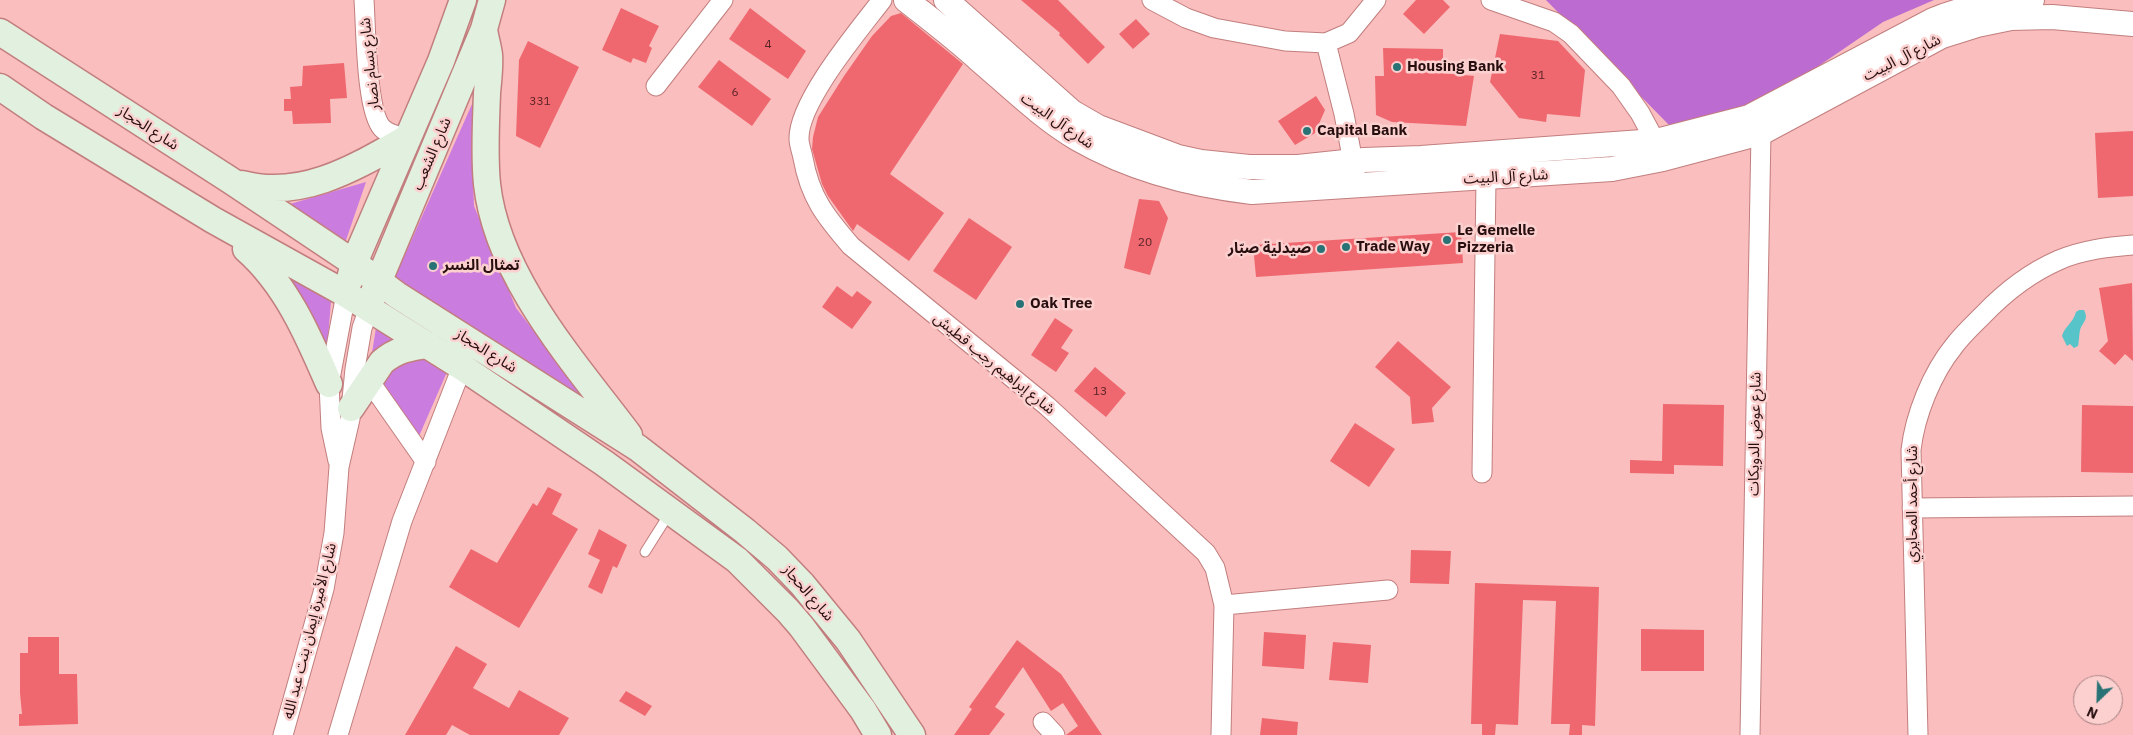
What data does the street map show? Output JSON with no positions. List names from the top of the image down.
{
  "streets": {
    "main road": ["شارع الحجاز", "شارع الشعب"],
    "street": [
      "شارع آل البيت",
      "شارع بسام نصار",
      "شارع إبراهيم رجب قطيش",
      "شارع عوض الدويكات",
      "شارع أحمد المحايري",
      "شارع الأميرة إيمان بنت عبد الله"
    ]
  },
  "crossings": [
    ["شارع آل البيت", "شارع عوض الدويكات"],
    ["شارع بسام نصار", "شارع الشعب"],
    ["شارع الحجاز", "شارع الشعب"],
    ["شارع الحجاز", "شارع الأميرة إيمان بنت عبد الله"],
    ["شارع الشعب", "شارع الأميرة إيمان بنت عبد الله"]
  ],
  "places": [
    "Housing Bank",
    "Capital Bank",
    "Le Gemelle Pizzeria",
    "Trade Way",
    "صيدلية صبّار",
    "تمثال النسر",
    "Oak Tree"
  ],
  "house_numbers": [
    "4",
    "31",
    "6",
    "331",
    "20",
    "13"
  ],
  "north": "bottom left"
}
